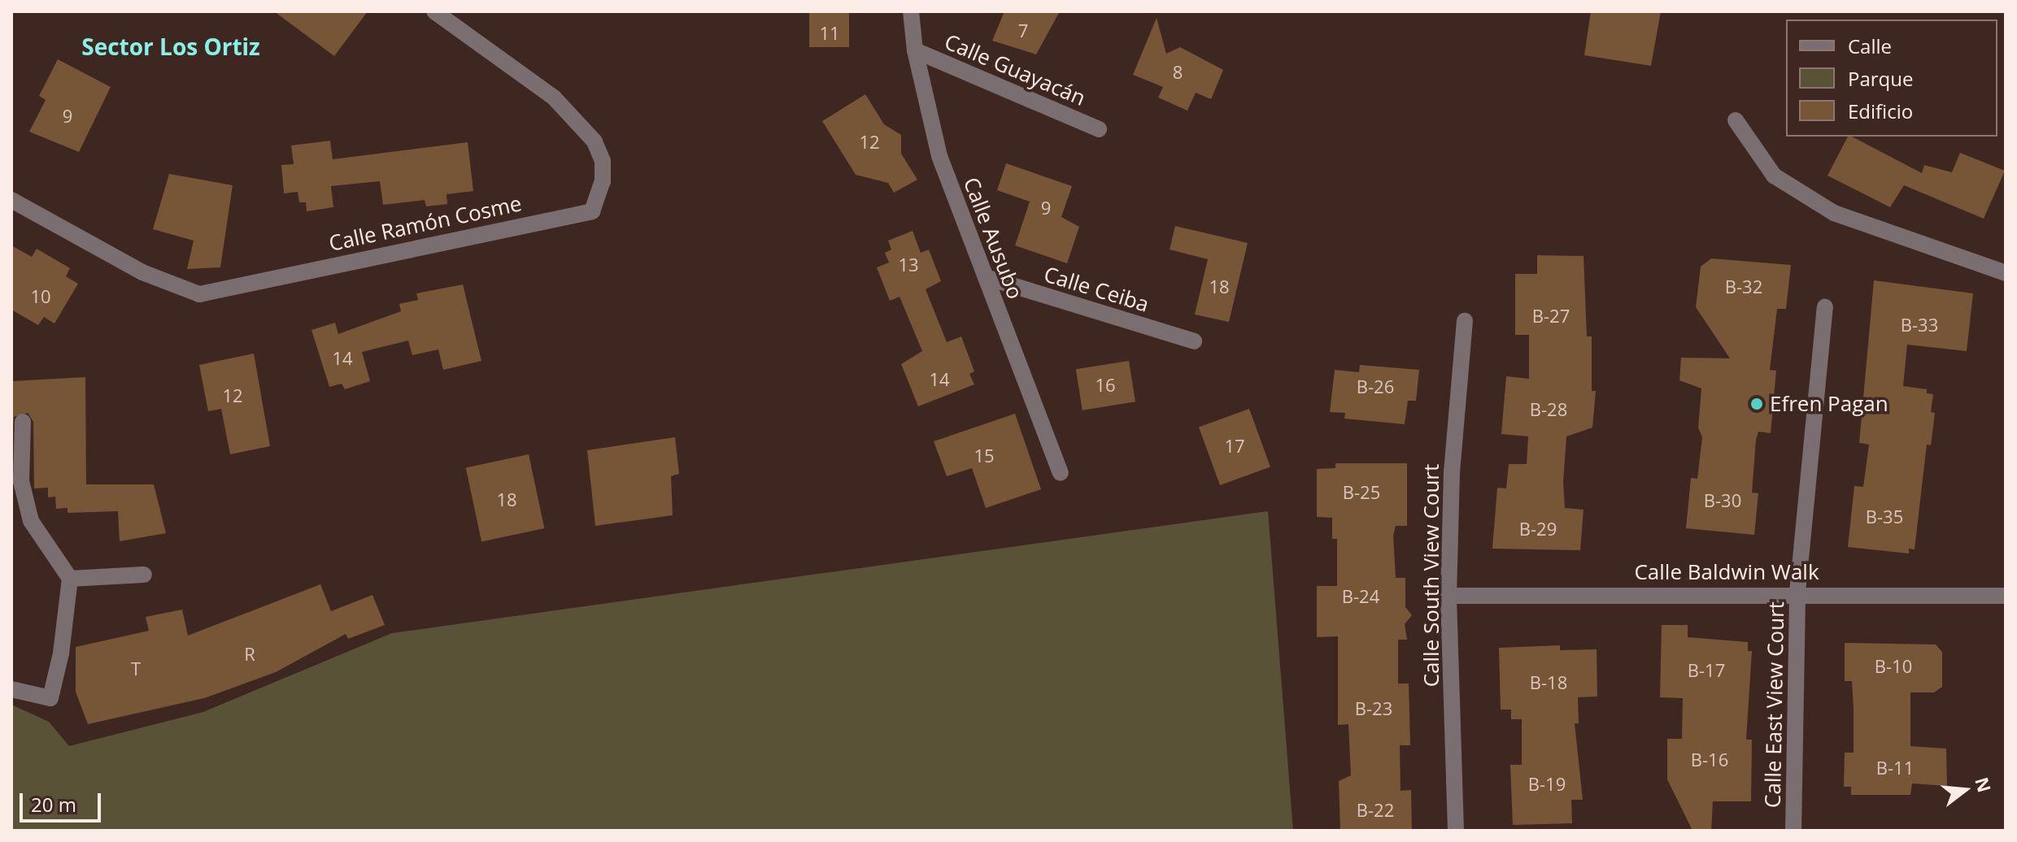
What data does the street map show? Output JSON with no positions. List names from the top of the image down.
{
  "streets": {
    "street": [
      "Calle Guayacán",
      "Calle Ramón Cosme",
      "Calle Ausubo",
      "Calle Ceiba",
      "Calle Baldwin Walk",
      "Calle South View Court",
      "Calle East View Court"
    ]
  },
  "crossings": [
    ["Calle Guayacán", "Calle Ausubo"],
    ["Calle Ausubo", "Calle Ceiba"],
    ["Calle Baldwin Walk", "Calle South View Court"],
    ["Calle Baldwin Walk", "Calle East View Court"]
  ],
  "districts": ["Sector Los Ortiz"],
  "places": ["Efren Pagan"],
  "house_numbers": [
    "7",
    "11",
    "8",
    "9",
    "12",
    "9",
    "13",
    "18",
    "B-32",
    "10",
    "B-27",
    "B-33",
    "14",
    "14",
    "16",
    "B-26",
    "12",
    "B-28",
    "17",
    "15",
    "B-25",
    "18",
    "B-30",
    "B-35",
    "B-29",
    "B-24",
    "R",
    "B-10",
    "T",
    "B-17",
    "B-18",
    "B-23",
    "B-16",
    "B-11",
    "B-19",
    "B-22"
  ],
  "legend": ["Calle", "Parque", "Edificio"],
  "scale_bar": "20 m",
  "north": "right"
}
